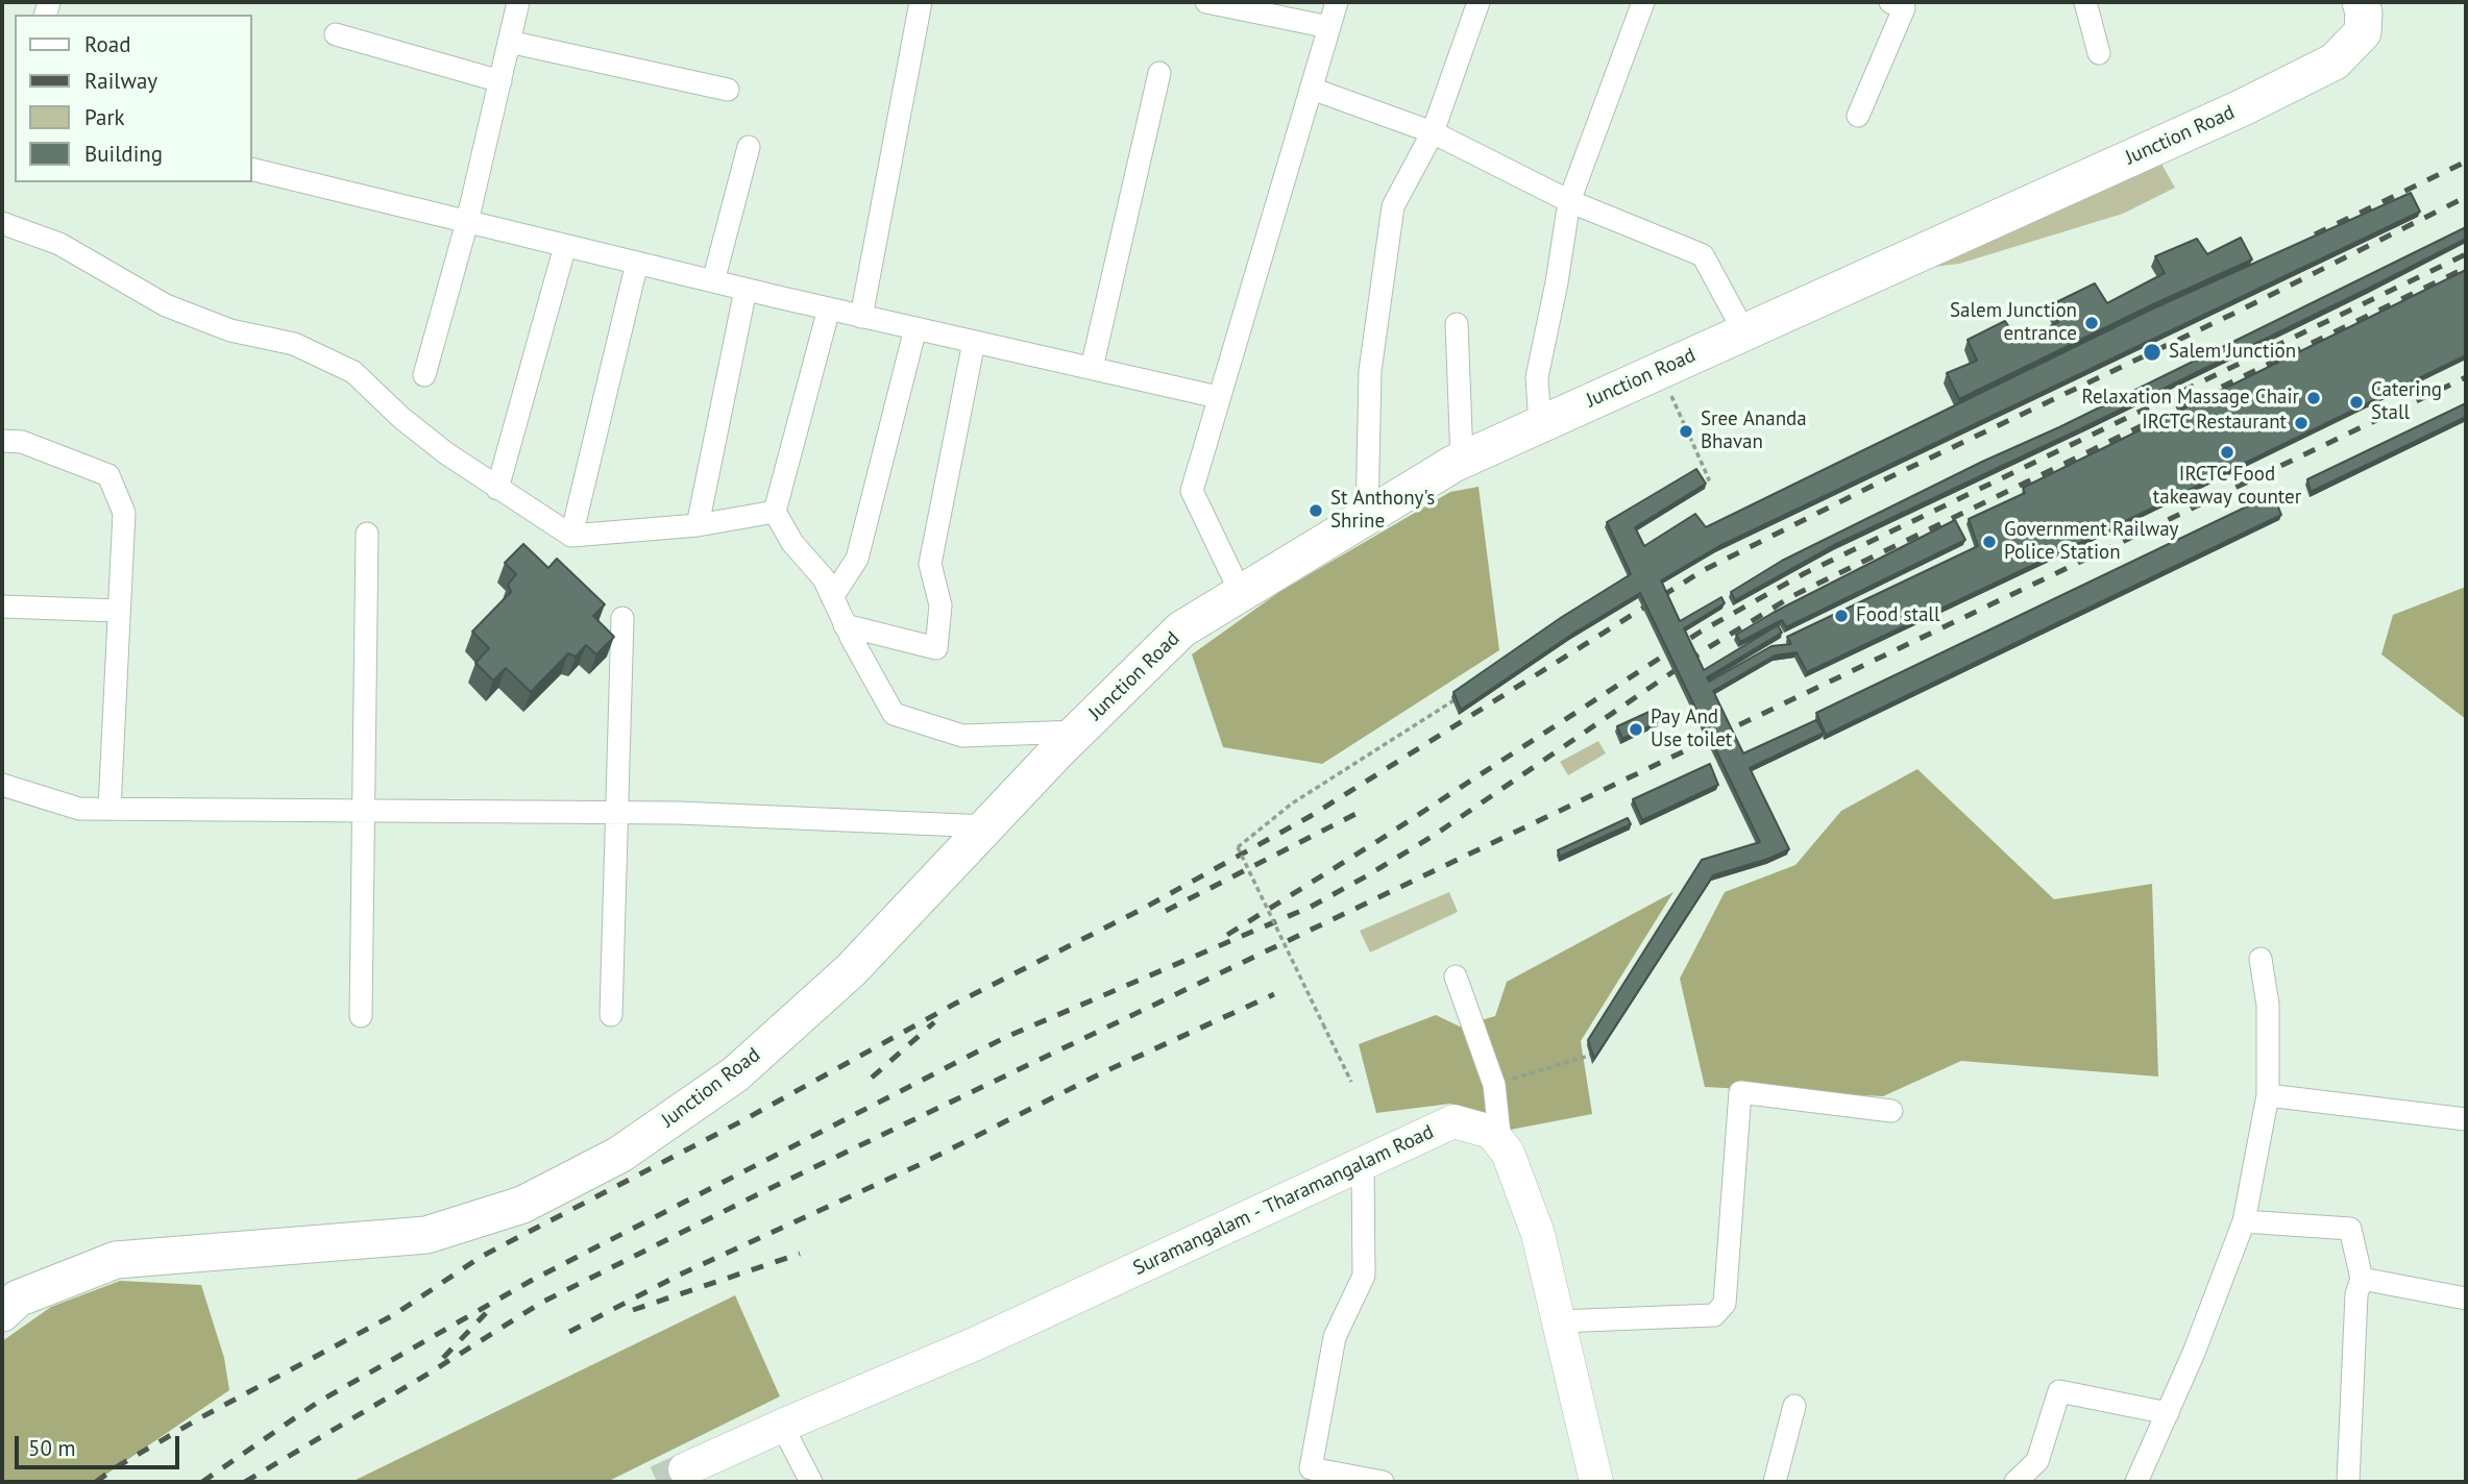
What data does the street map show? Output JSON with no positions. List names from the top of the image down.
{
  "streets": {
    "main road": ["Junction Road", "Suramangalam - Tharamangalam Road"]
  },
  "places": [
    "Salem Junction entrance",
    "Salem Junction",
    "Relaxation Massage Chair",
    "Catering Stall",
    "IRCTC Restaurant",
    "Sree Ananda Bhavan",
    "IRCTC Food takeaway counter",
    "St Anthony's Shrine",
    "Government Railway Police Station",
    "Food stall",
    "Pay And Use toilet"
  ],
  "legend": [
    "Road",
    "Railway",
    "Park",
    "Building"
  ],
  "scale_bar": "50 m"
}
